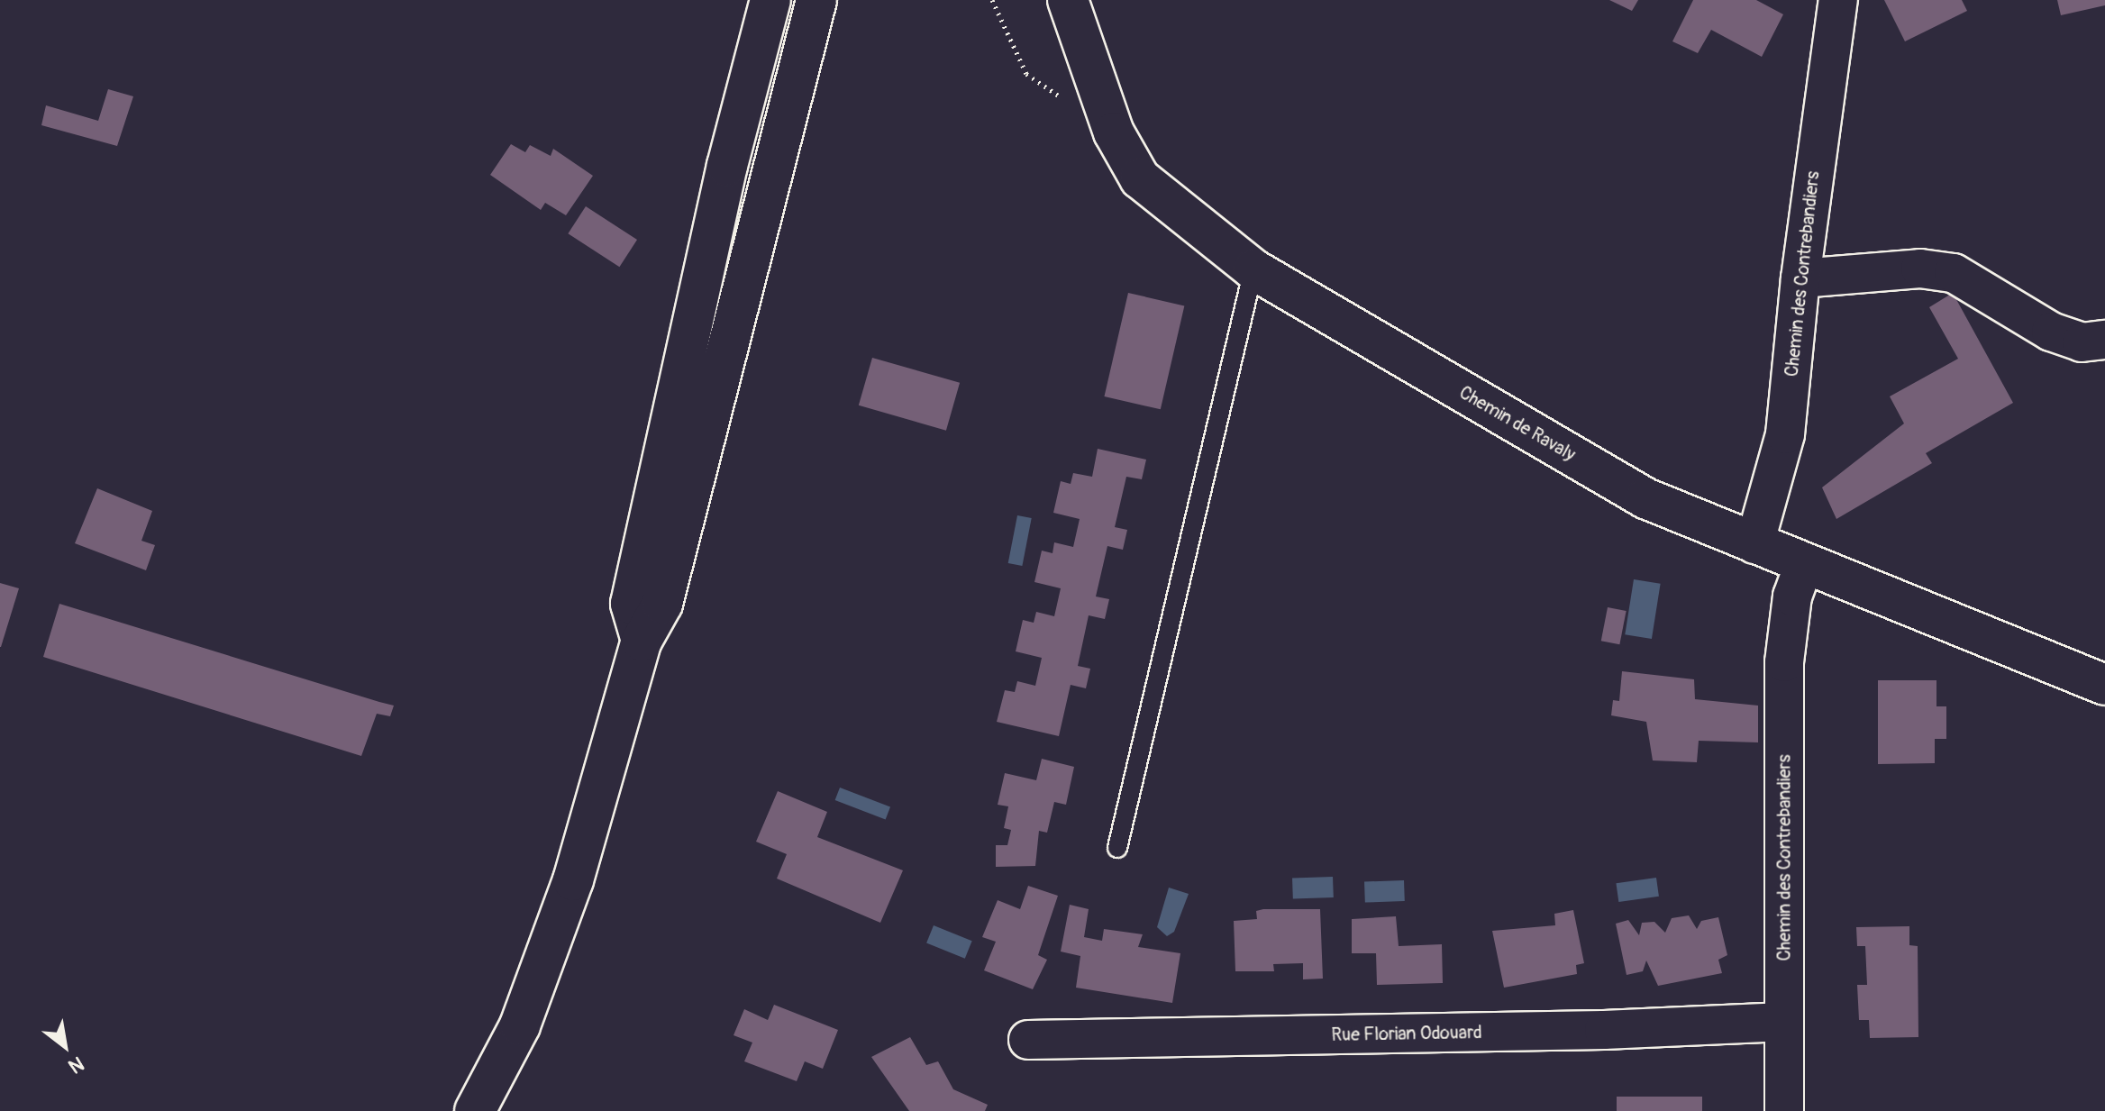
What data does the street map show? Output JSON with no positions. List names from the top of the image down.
{
  "streets": {
    "main road": ["Chemin de Ravaly"],
    "street": ["Chemin des Contrebandiers", "Rue Florian Odouard"]
  },
  "crossings": [
    ["Chemin des Contrebandiers", "Chemin de Ravaly"],
    ["Chemin des Contrebandiers", "Rue Florian Odouard"]
  ],
  "north": "bottom right"
}
